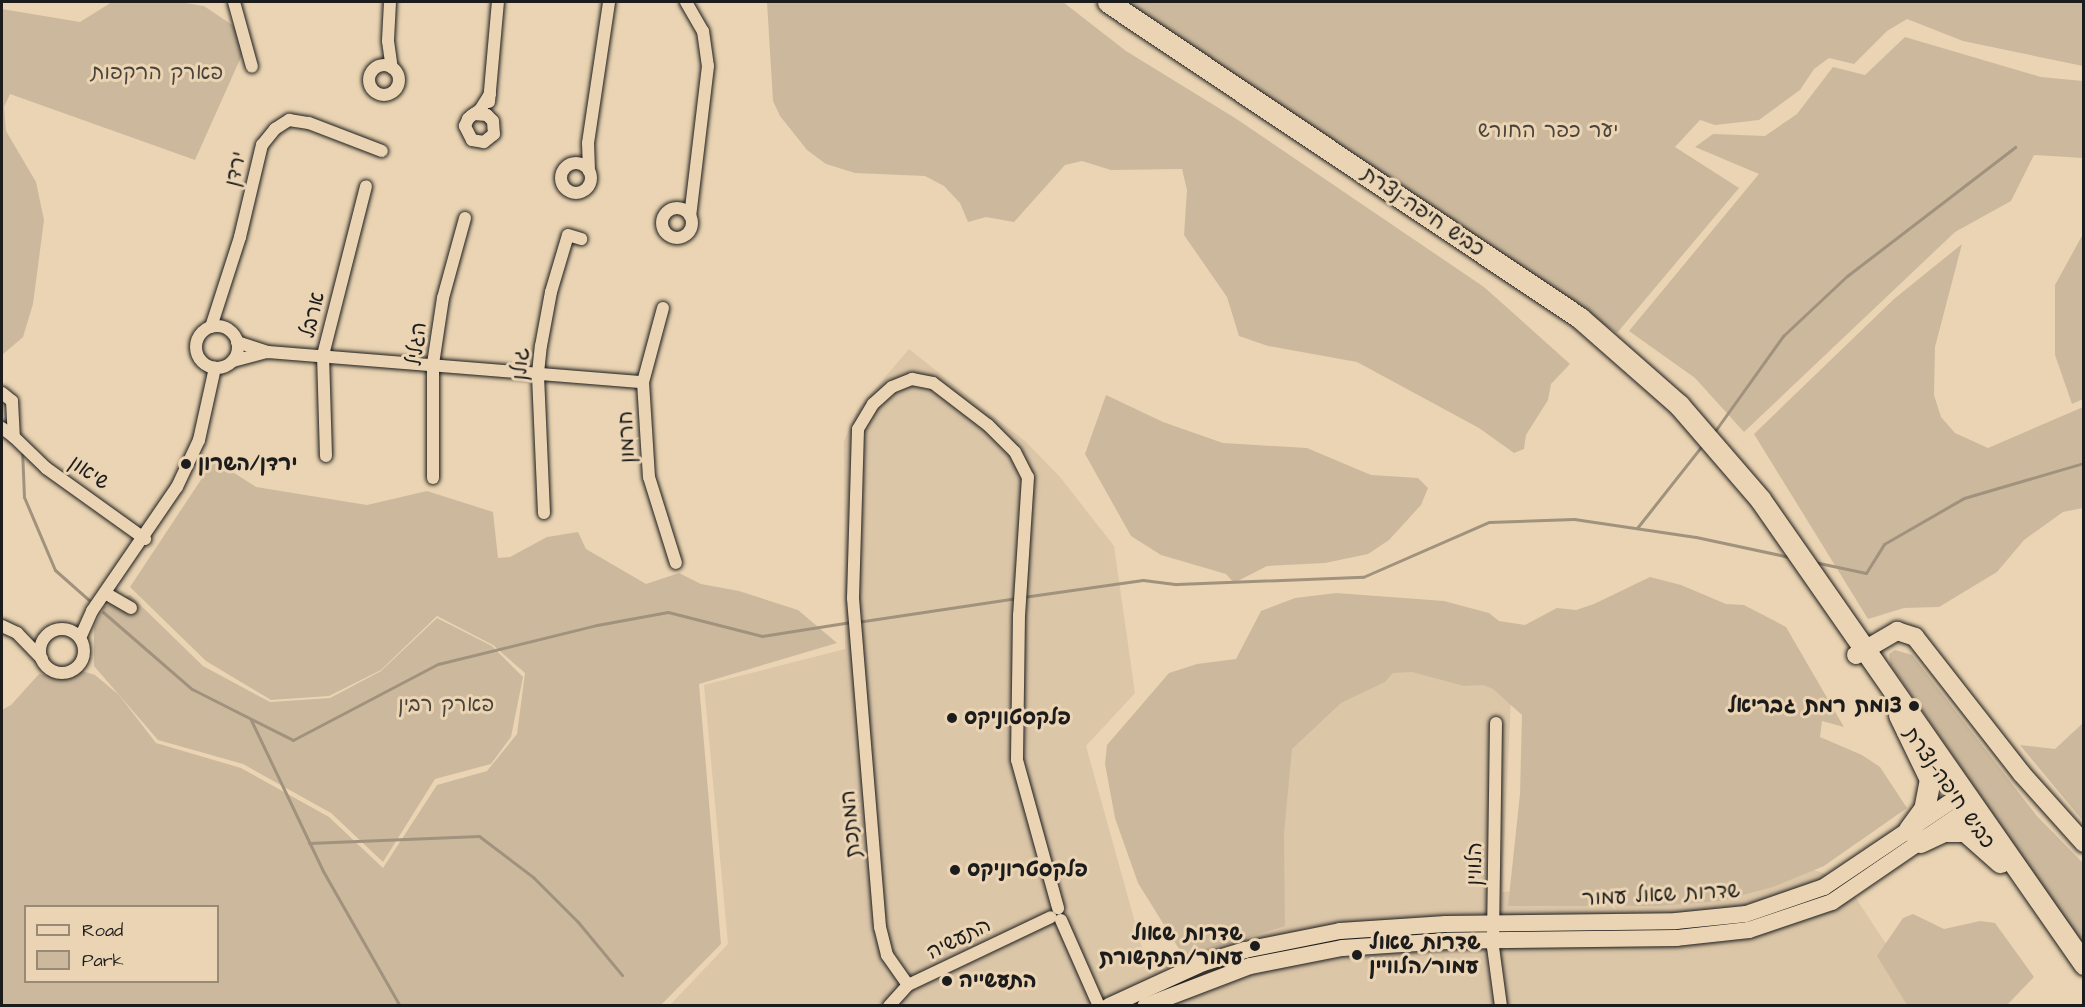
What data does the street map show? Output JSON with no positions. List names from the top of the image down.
{
  "streets": {
    "highway": ["כביש חיפה-נצרת"],
    "street": [
      "ירדן",
      "ארבל",
      "הגליל",
      "גולן",
      "חרמון",
      "שיאון",
      "המתכת",
      "הלווין",
      "שדרות שאול עמור",
      "התעשיה"
    ]
  },
  "crossings": [
    ["כביש חיפה-נצרת", "שדרות שאול עמור"],
    ["המתכת", "התעשיה"],
    ["הלווין", "שדרות שאול עמור"]
  ],
  "parks": ["פארק הרקפות", "יער כפר החורש", "פארק רבין"],
  "places": [
    "ירדן/השרון",
    "צומת רמת גבריאל",
    "פלקסטוניקס",
    "פלקסטרוניקס",
    "שדרות שאול עמור/התקשורת",
    "שדרות שאול עמור/הלוויין",
    "התעשייה"
  ],
  "legend": ["Road", "Park"]
}
